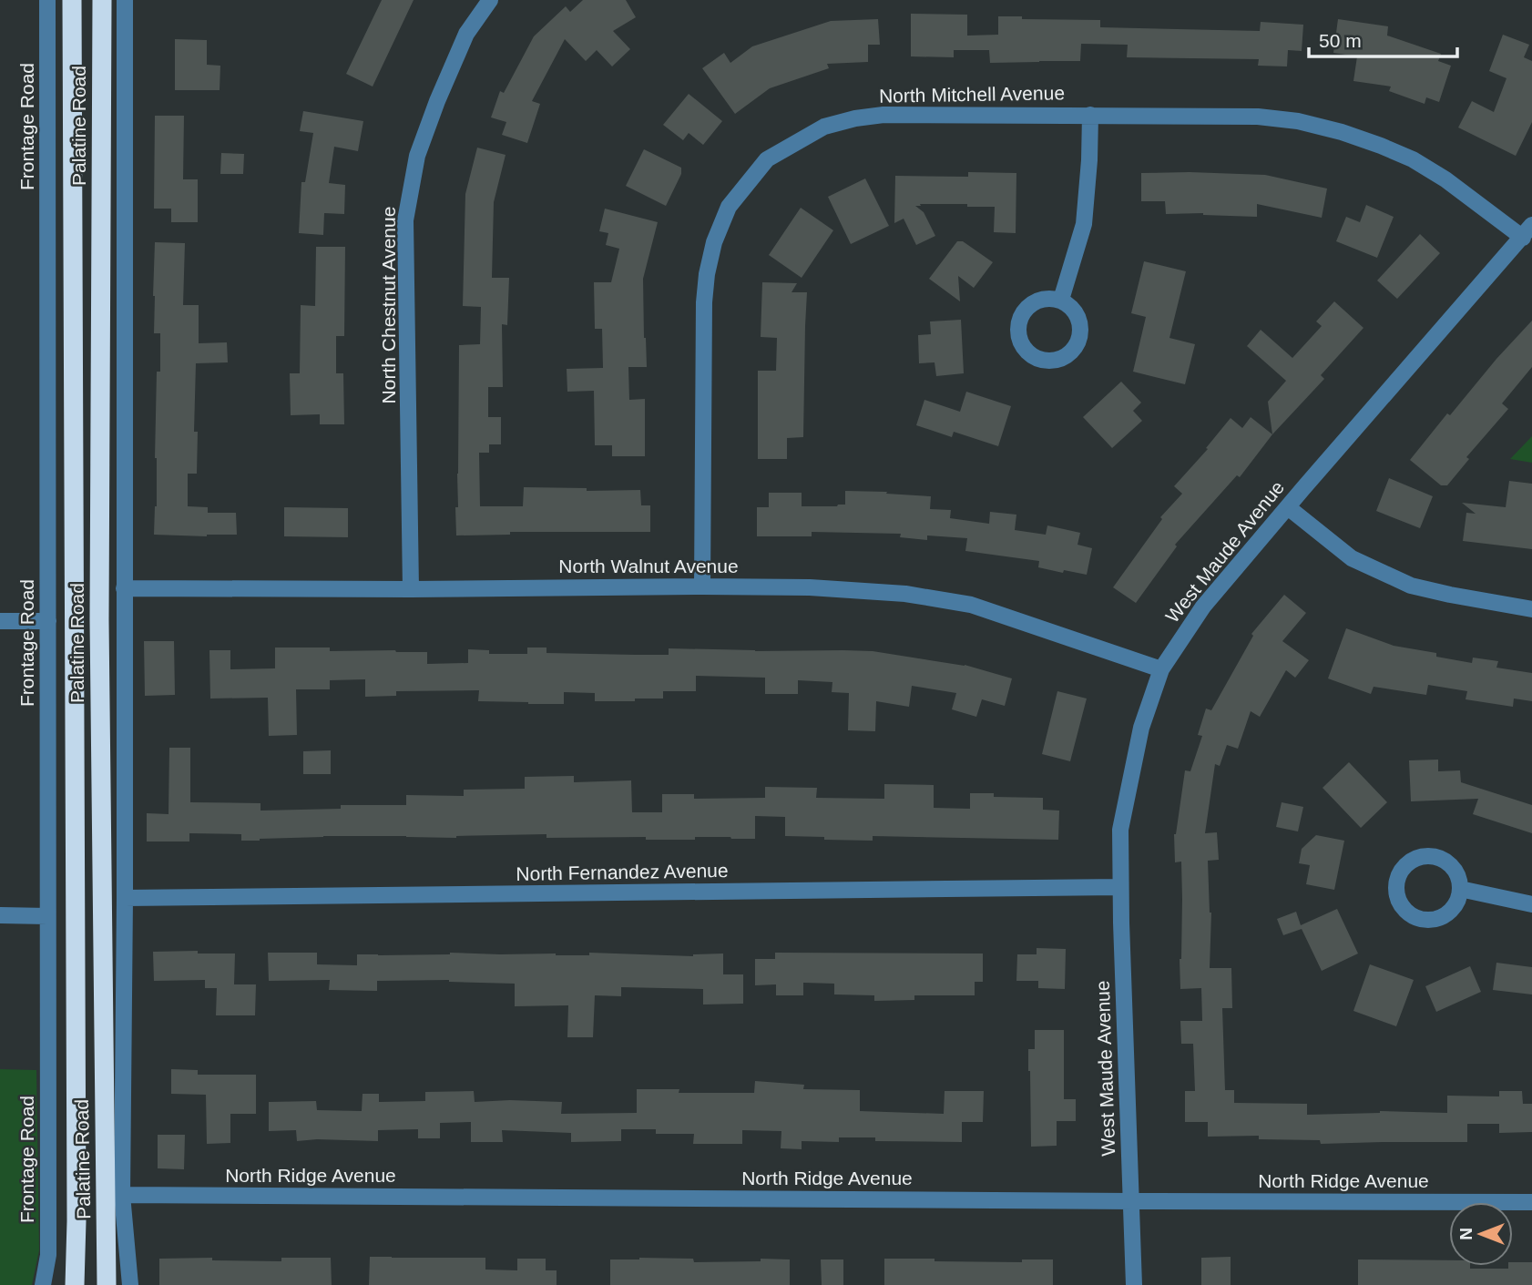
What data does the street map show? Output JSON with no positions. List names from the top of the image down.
{
  "streets": {
    "highway": ["Palatine Road"],
    "street": [
      "North Mitchell Avenue",
      "Frontage Road",
      "North Chestnut Avenue",
      "West Maude Avenue",
      "North Walnut Avenue",
      "North Fernandez Avenue",
      "North Ridge Avenue"
    ]
  },
  "crossings": [
    ["North Mitchell Avenue", "West Maude Avenue"],
    ["North Mitchell Avenue", "North Walnut Avenue"],
    ["North Chestnut Avenue", "North Walnut Avenue"],
    ["West Maude Avenue", "North Walnut Avenue"],
    ["West Maude Avenue", "North Fernandez Avenue"],
    ["West Maude Avenue", "North Ridge Avenue"]
  ],
  "scale_bar": "50 m",
  "north": "left"
}
